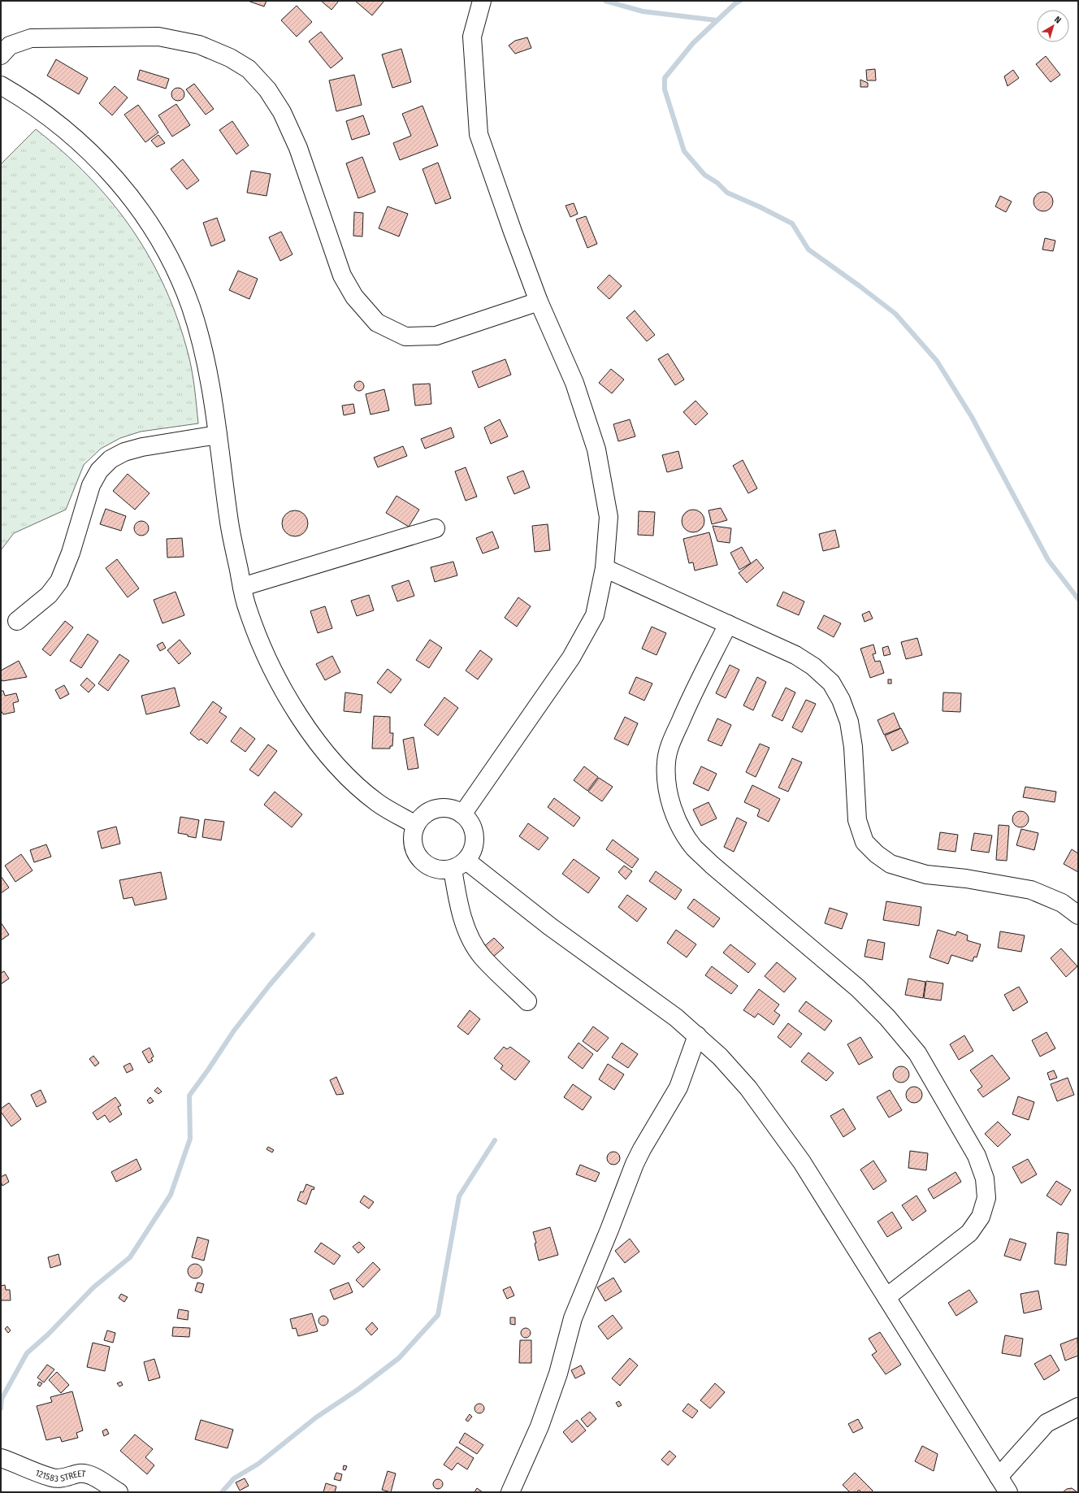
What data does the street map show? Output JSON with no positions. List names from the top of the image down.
{
  "streets": {
    "street": ["121583 STREET"]
  },
  "north": "top right"
}
